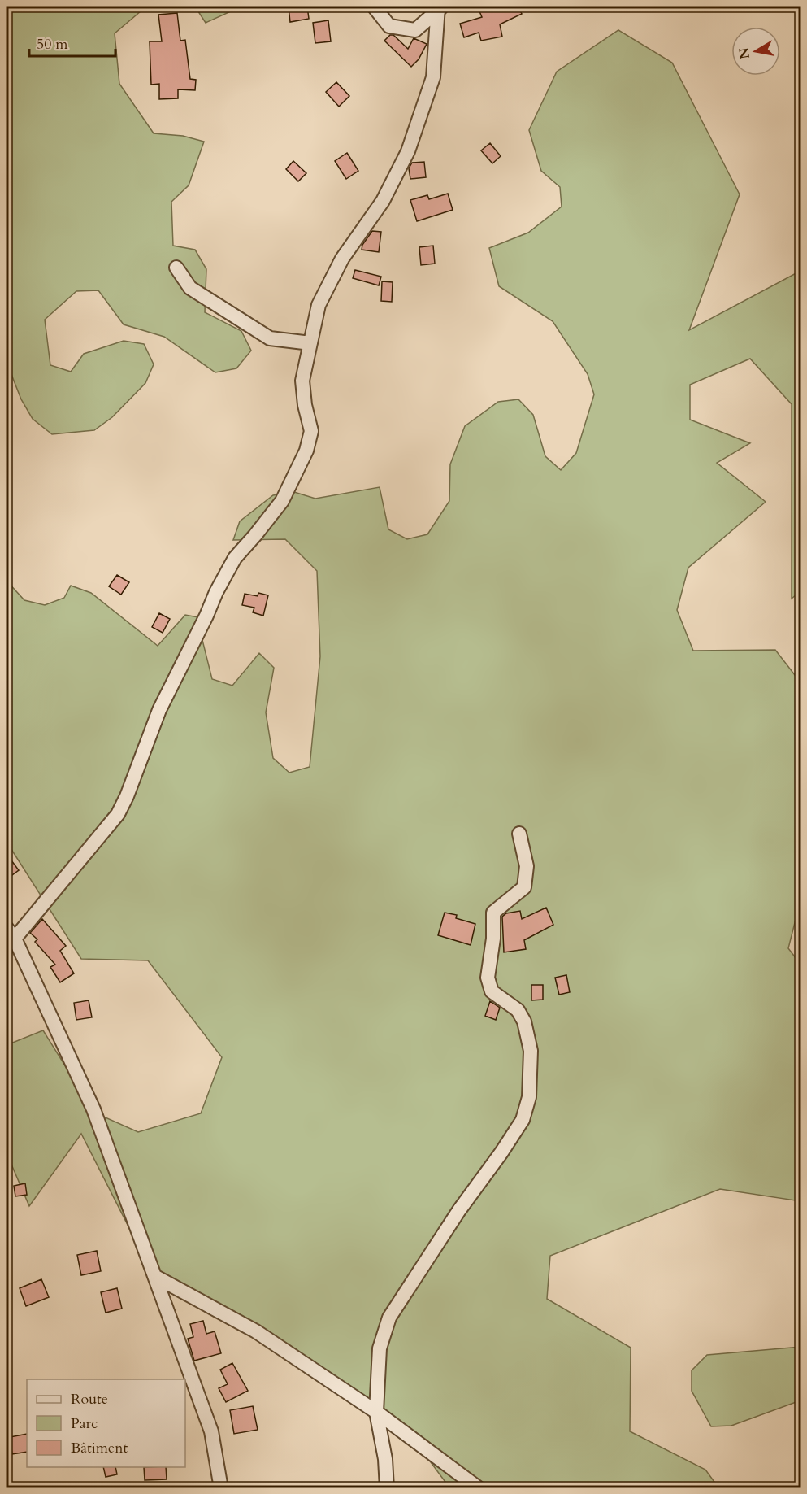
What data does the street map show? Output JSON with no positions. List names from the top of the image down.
{
  "legend": ["Route", "Parc", "Bâtiment"],
  "scale_bar": "50 m",
  "north": "left"
}
